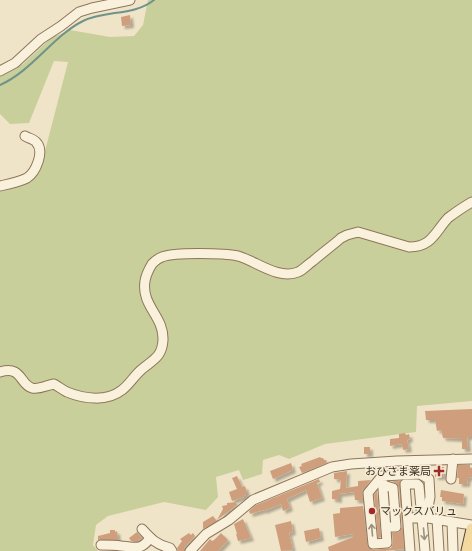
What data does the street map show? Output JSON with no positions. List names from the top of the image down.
{
  "places": {
    "health": ["おひさま薬局"],
    "other": ["マックスバリュ"]
  }
}
